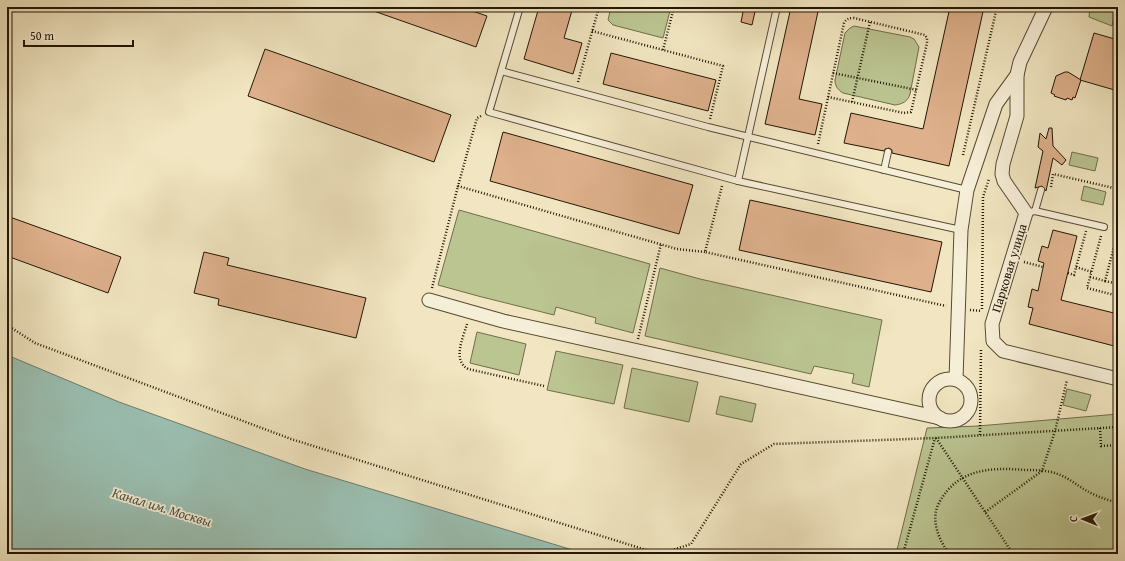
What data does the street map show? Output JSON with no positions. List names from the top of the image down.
{
  "streets": {
    "street": ["Парковая улица"]
  },
  "water": ["Канал им. Москвы"],
  "scale_bar": "50 m",
  "north": "left"
}
